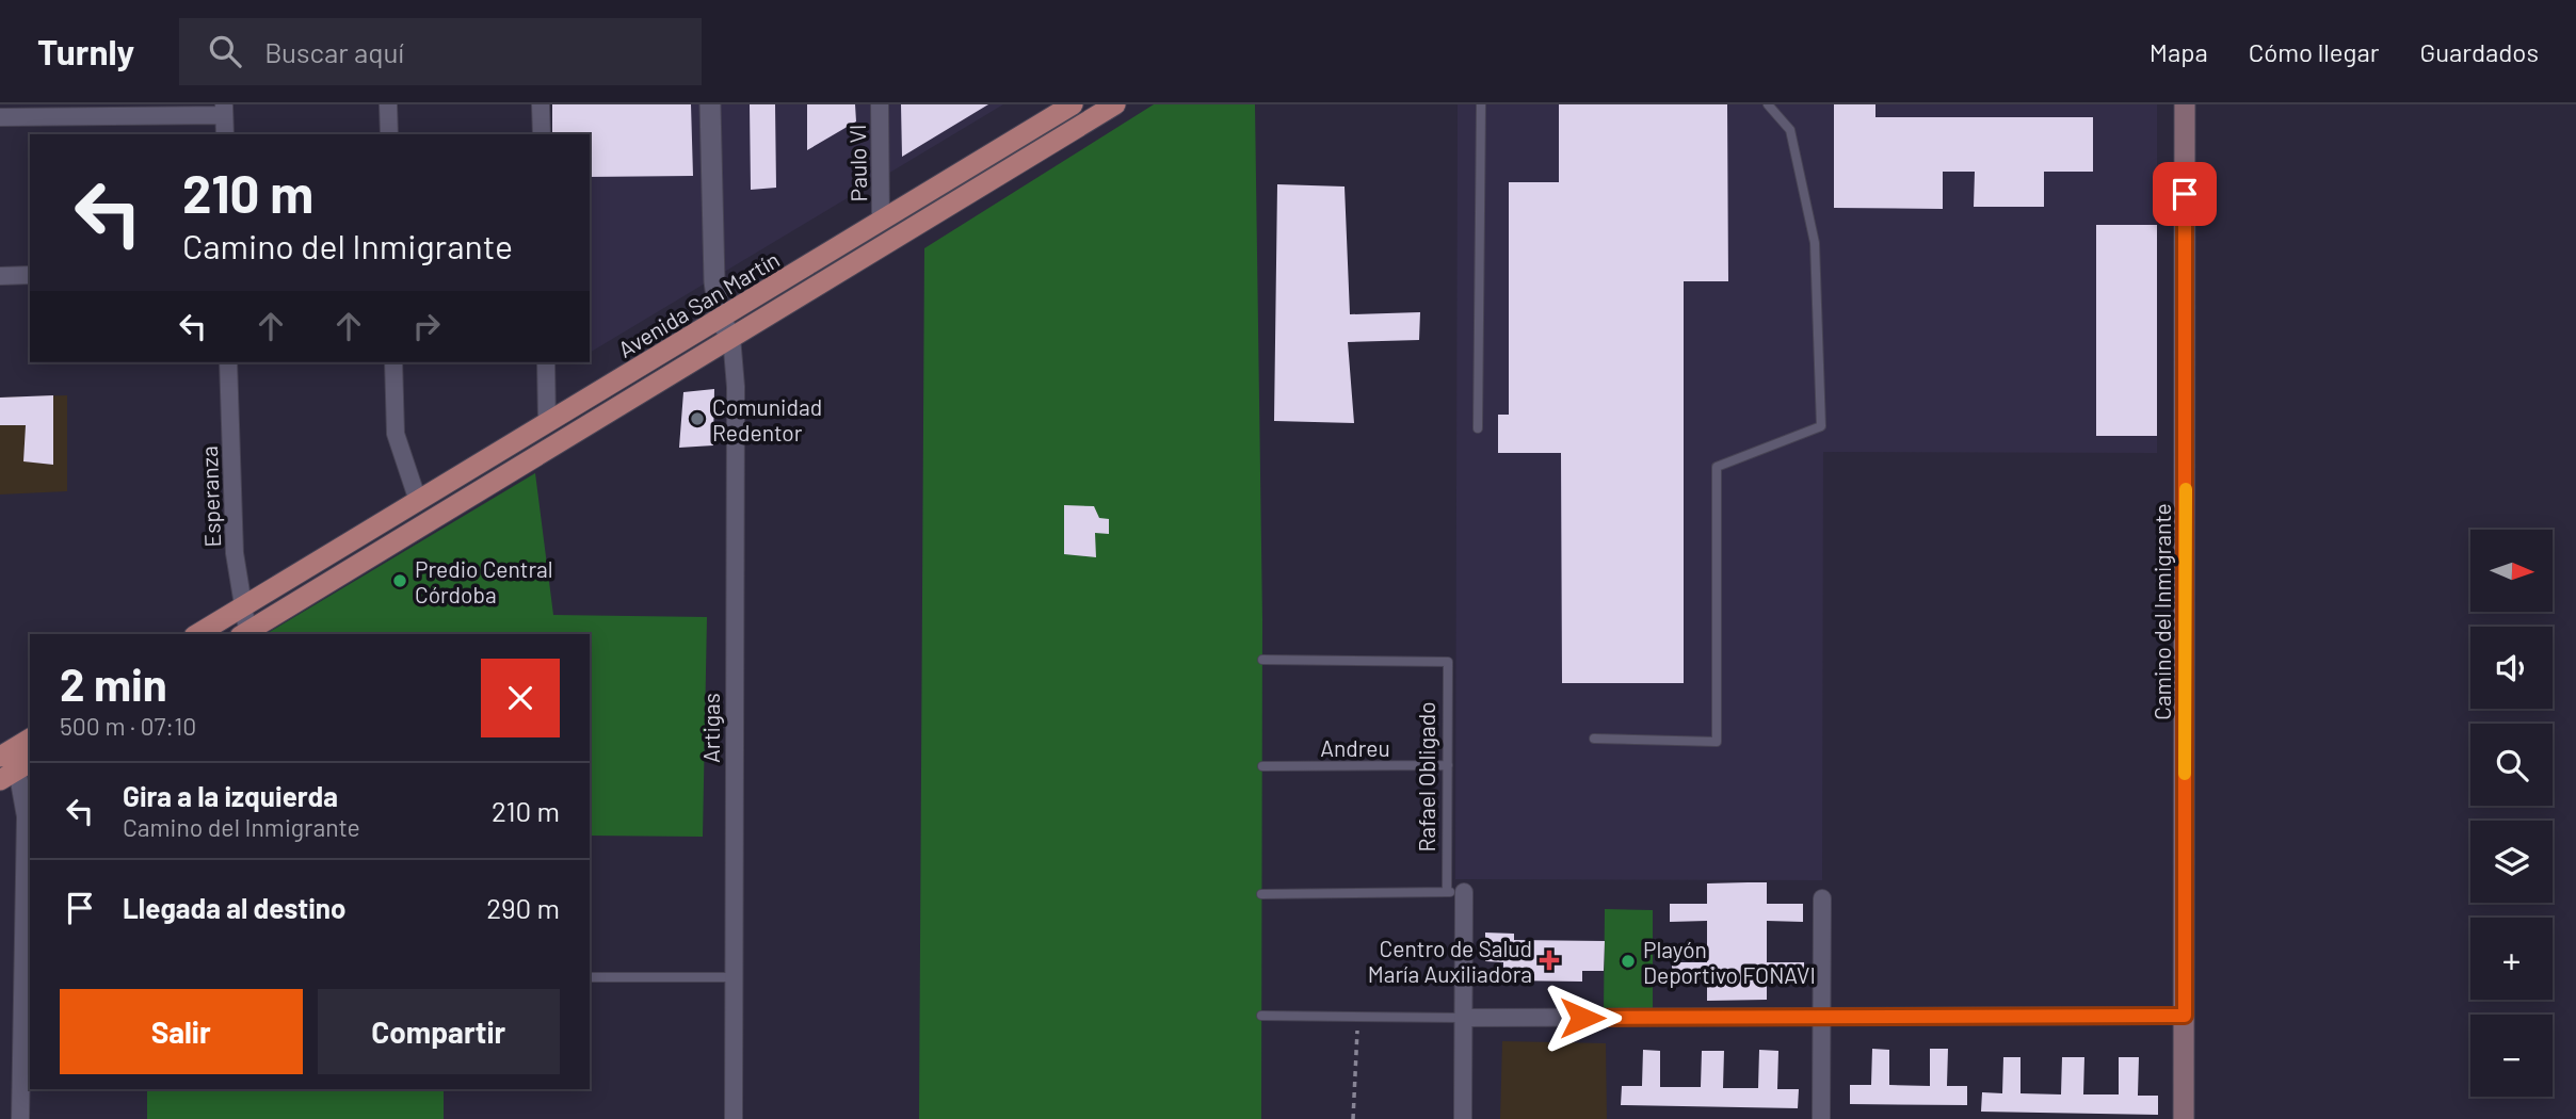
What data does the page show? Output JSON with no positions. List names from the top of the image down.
{
  "streets": {
    "main road": ["Avenida San Martín", "Camino del Inmigrante"],
    "street": [
      "Paulo VI",
      "Esperanza",
      "Artigas",
      "Rafael Obligado"
    ],
    "lane": ["Andreu"]
  },
  "crossings": [
    ["Paulo VI", "Avenida San Martín"],
    ["Avenida San Martín", "Esperanza"],
    ["Avenida San Martín", "Artigas"],
    ["Andreu", "Rafael Obligado"]
  ],
  "places": {
    "other": ["Comunidad Redentor", "Predio Central Córdoba", "Playón Deportivo FONAVI"],
    "health": ["Centro de Salud María Auxiliadora"]
  },
  "north": "right",
  "page": {
    "header": "Turnly",
    "search": "Buscar aquí",
    "nav": ["Mapa", "Cómo llegar", "Guardados"],
    "turn": ["210 m", "Camino del Inmigrante"],
    "map_buttons": ["+", "−"],
    "heading": ["2 min", "500 m · 07:10"],
    "list": [
      {
        "name": "Gira a la izquierda",
        "note": "Camino del Inmigrante",
        "value": "210 m"
      },
      {
        "name": "Llegada al destino",
        "value": "290 m"
      }
    ],
    "buttons": ["Salir", "Compartir"]
  }
}
